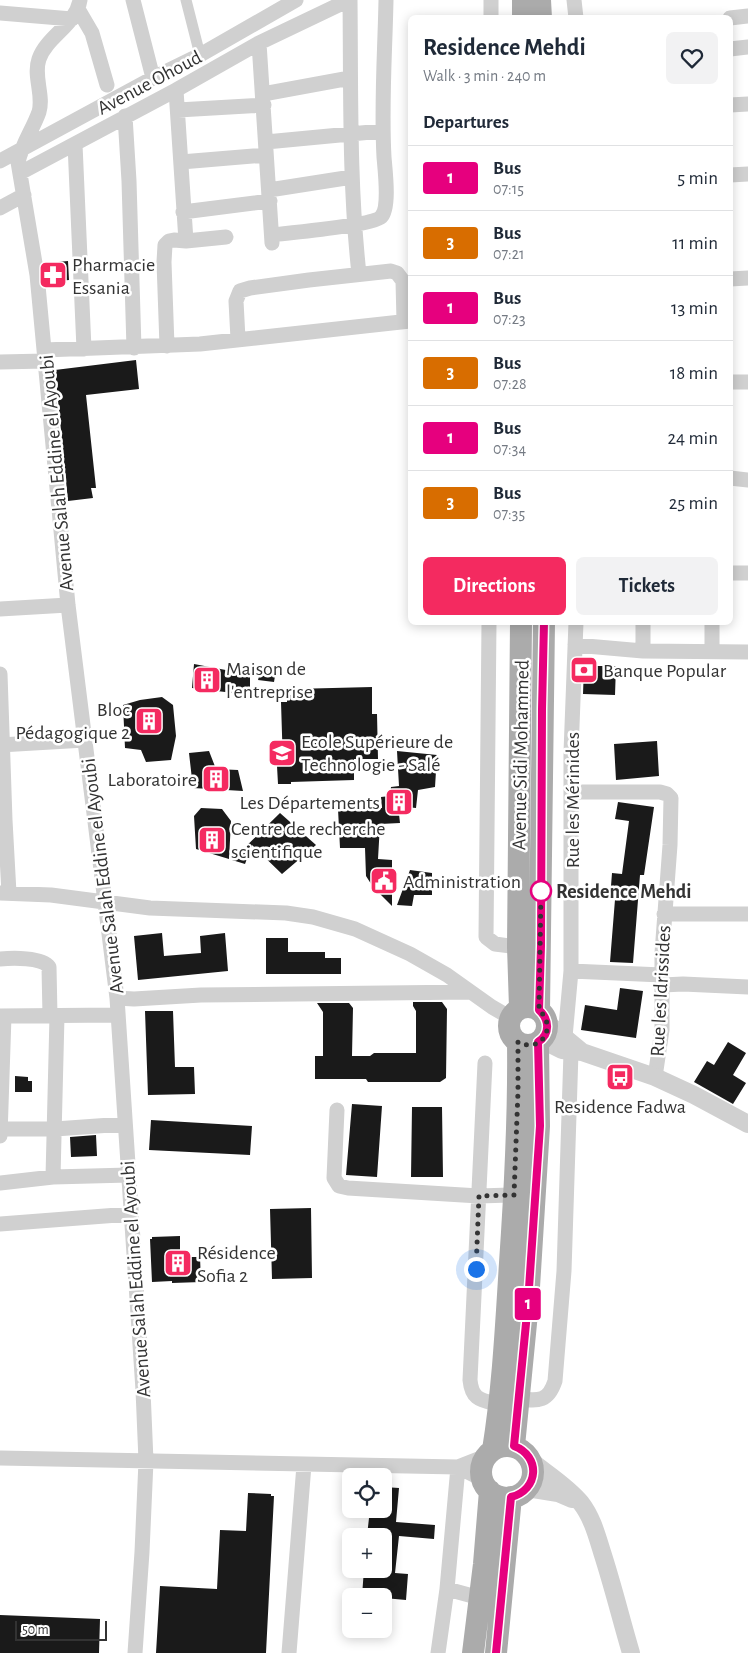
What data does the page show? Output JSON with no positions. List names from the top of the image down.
{
  "streets": {
    "main road": ["Avenue Sidi Mohammed"],
    "street": [
      "Avenue Ohoud",
      "Avenue Salah Eddine el Ayoubi",
      "Rue les Mérinides",
      "Rue les Idrissides"
    ]
  },
  "crossings": [
    ["Avenue Ohoud", "Avenue Salah Eddine el Ayoubi"],
    ["Avenue Sidi Mohammed", "Rue les Mérinides"],
    ["Rue les Mérinides", "Rue les Idrissides"]
  ],
  "places": {
    "pharmacy": ["Pharmacie Essania"],
    "bank": ["Banque Popular"],
    "building": [
      "Maison de l'entreprise",
      "Bloc Pédagogique 2",
      "Laboratoire",
      "Les Départements",
      "Centre de recherche scientifique",
      "Résidence Sofia 2"
    ],
    "school or university": ["Ecole Supérieure de Technologie - Salé"],
    "public building": ["Administration"],
    "other": ["Residence Mehdi"],
    "bus stop": ["Residence Fadwa"]
  },
  "lines": ["bus line 1"],
  "scale_bar": "50 m",
  "page": {
    "on_map": "1",
    "heading": [
      ["Residence Mehdi", "Walk · 3 min · 240 m"],
      "Departures"
    ],
    "list": [
      {
        "mark": "1",
        "name": "Bus",
        "note": "07:15",
        "value": "5 min"
      },
      {
        "mark": "3",
        "name": "Bus",
        "note": "07:21",
        "value": "11 min"
      },
      {
        "mark": "1",
        "name": "Bus",
        "note": "07:23",
        "value": "13 min"
      },
      {
        "mark": "3",
        "name": "Bus",
        "note": "07:28",
        "value": "18 min"
      },
      {
        "mark": "1",
        "name": "Bus",
        "note": "07:34",
        "value": "24 min"
      },
      {
        "mark": "3",
        "name": "Bus",
        "note": "07:35",
        "value": "25 min"
      }
    ],
    "buttons": ["Directions", "Tickets"],
    "map_buttons": ["+", "−"],
    "scale": "50 m"
  }
}
